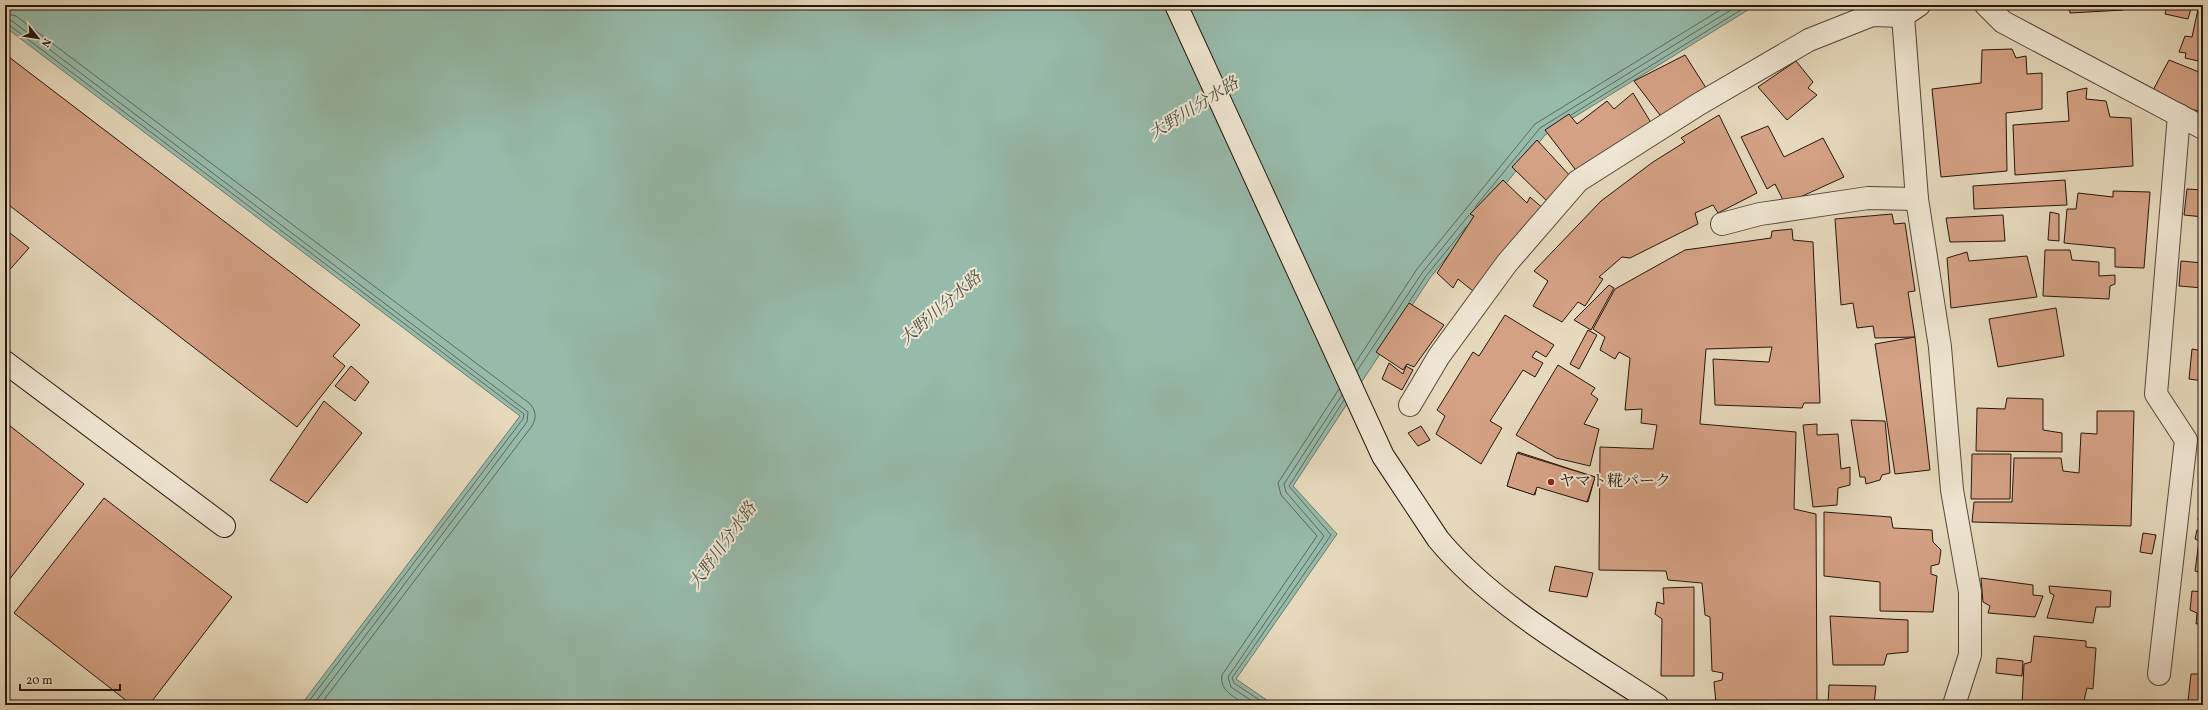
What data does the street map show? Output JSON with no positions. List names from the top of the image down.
{
  "water": ["大野川分水路"],
  "places": ["ヤマト糀パーク"],
  "scale_bar": "20 m",
  "north": "bottom right"
}
